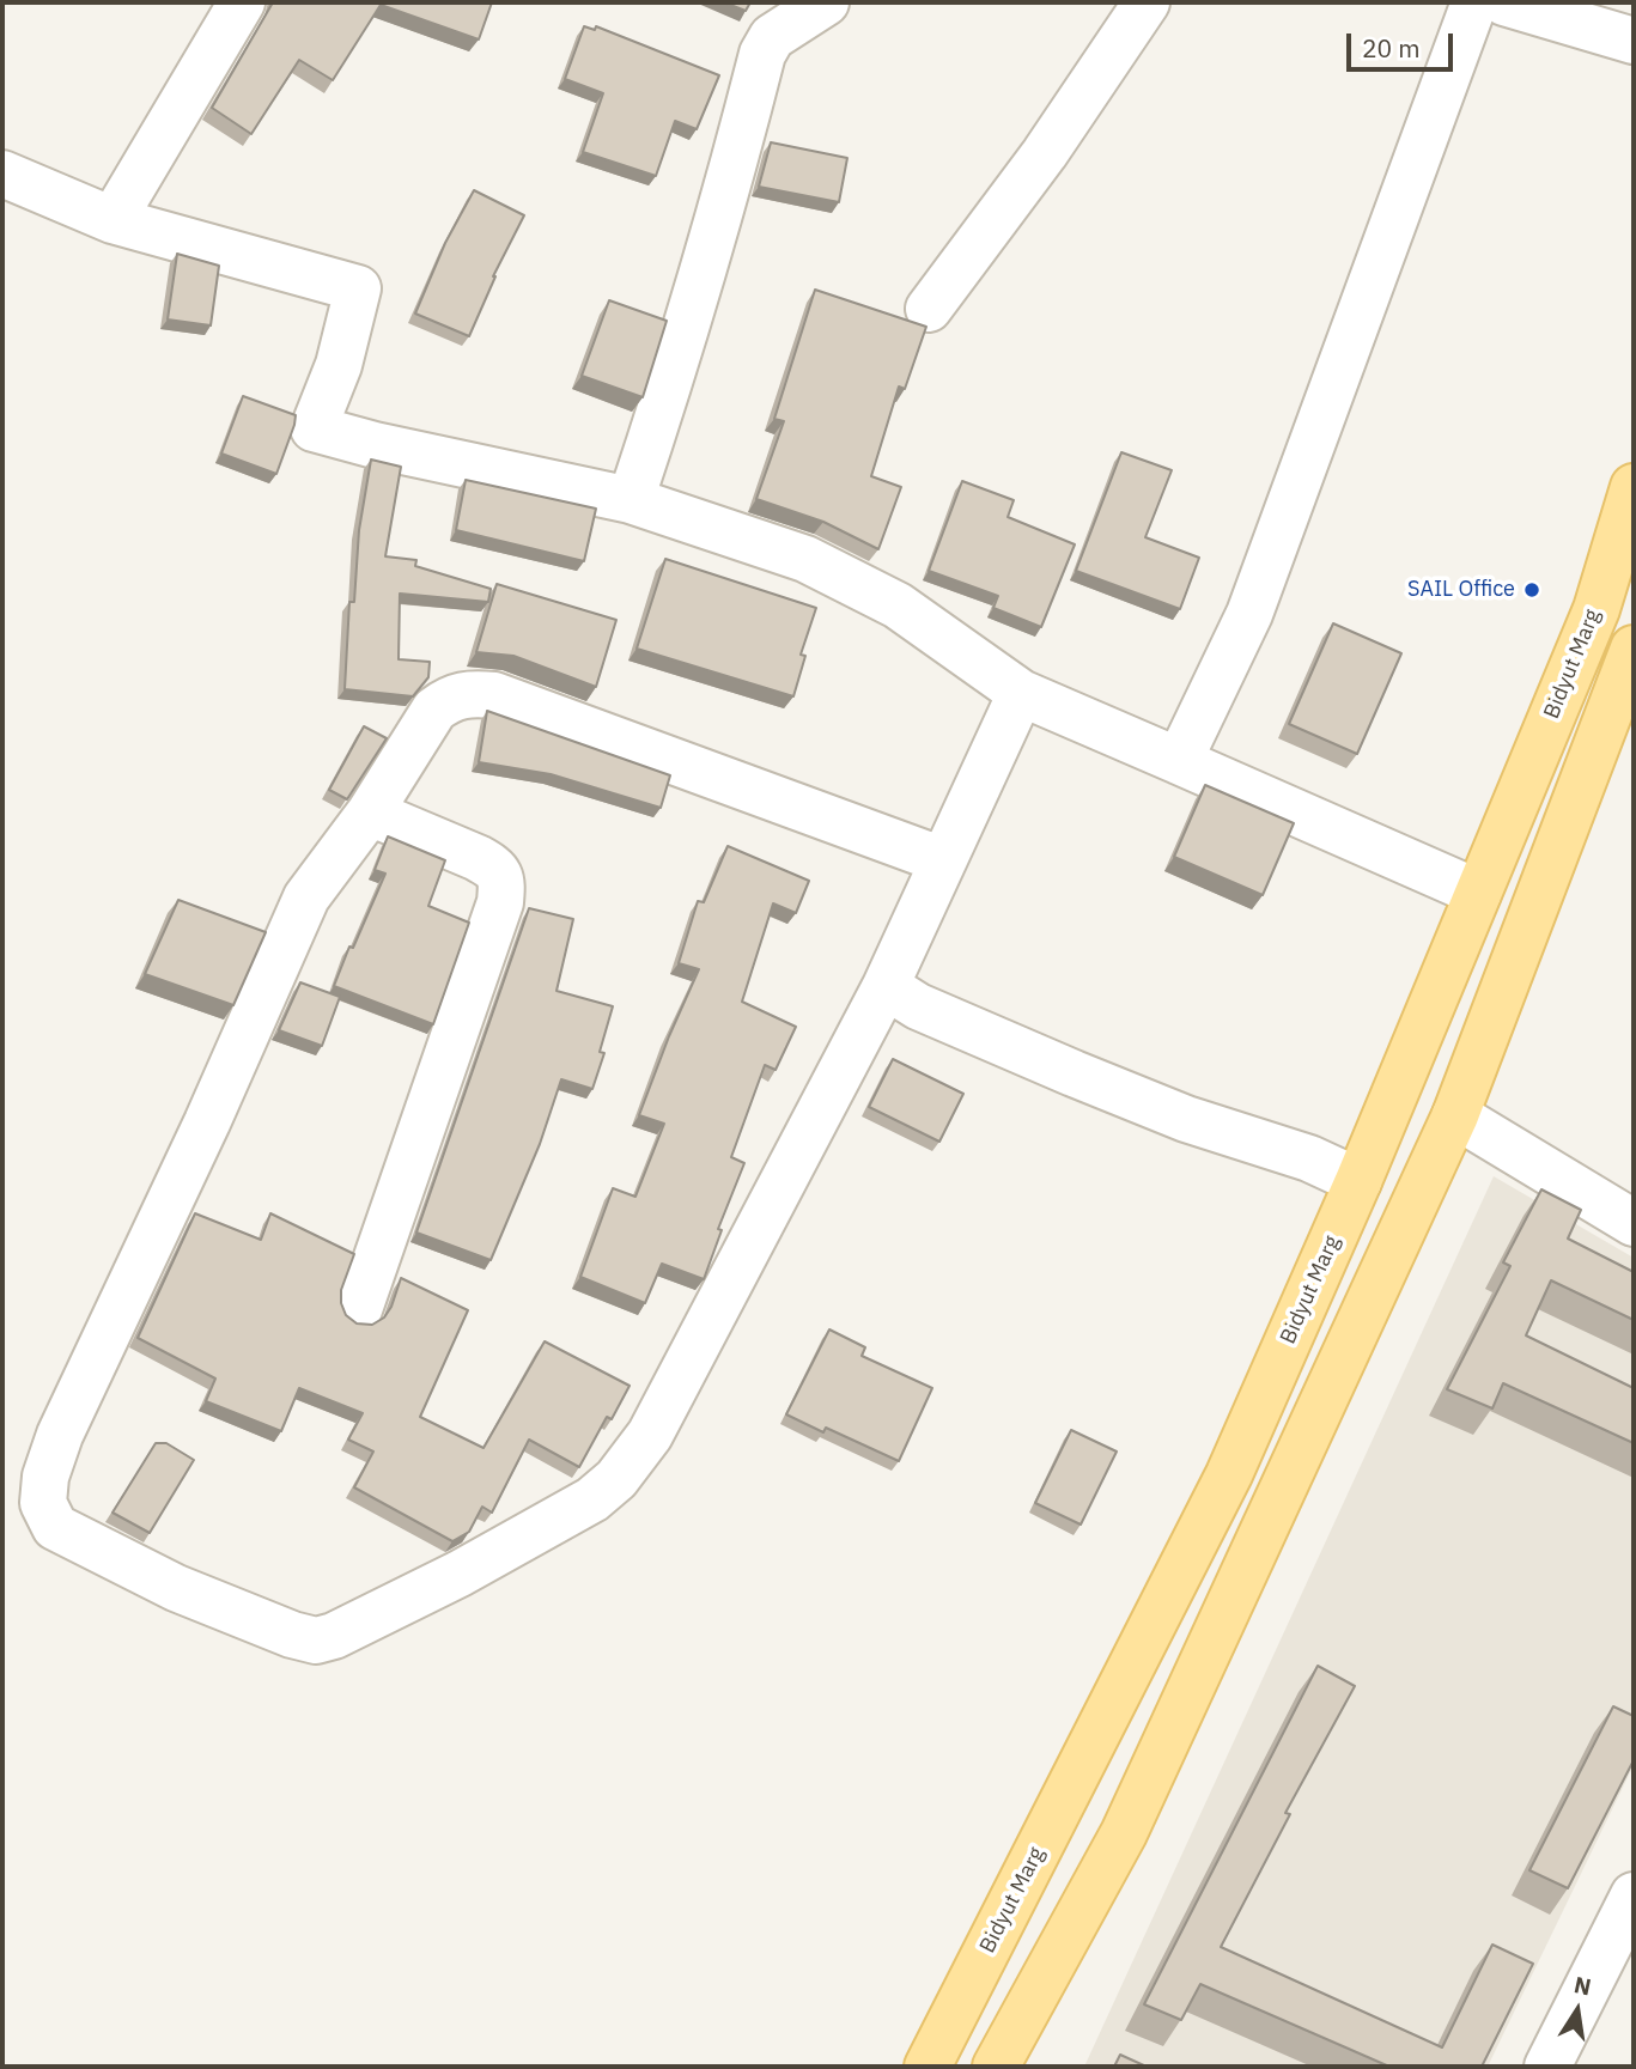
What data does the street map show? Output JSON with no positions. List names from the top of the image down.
{
  "streets": {
    "main road": ["Bidyut Marg"]
  },
  "places": ["SAIL Office"],
  "scale_bar": "20 m",
  "north": "top"
}
